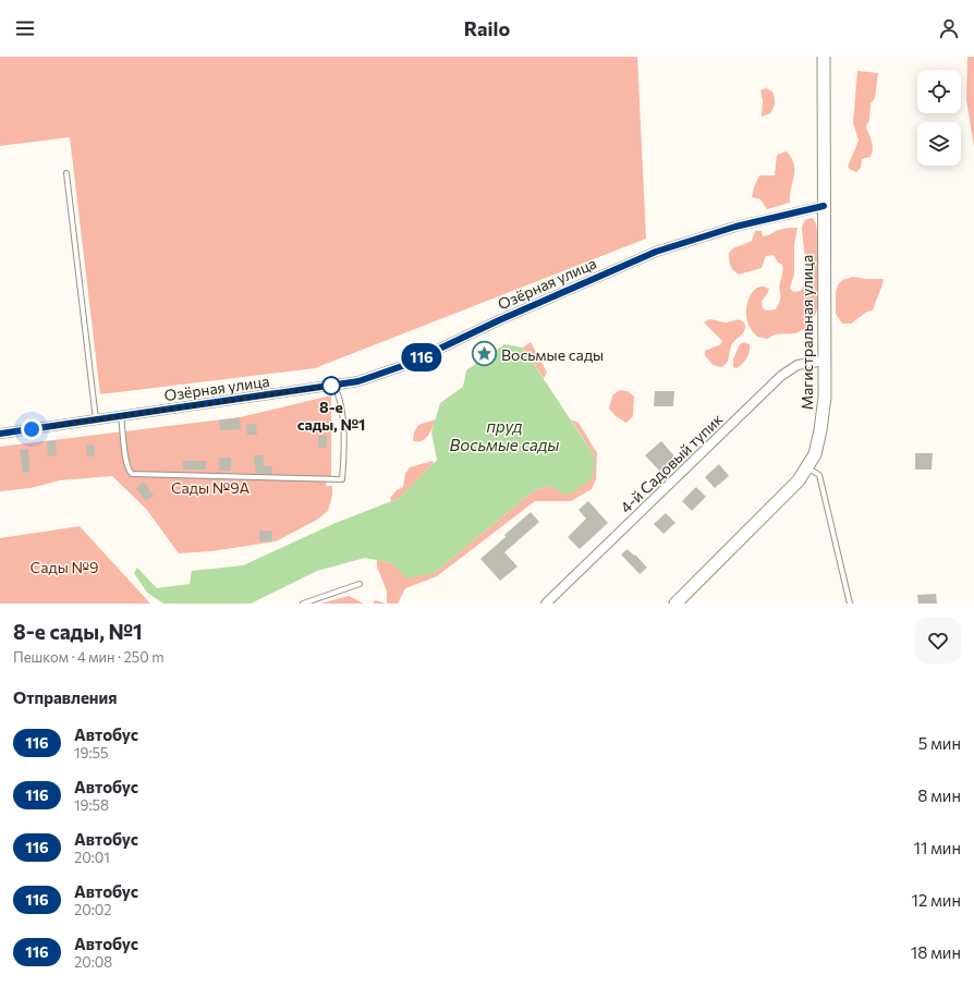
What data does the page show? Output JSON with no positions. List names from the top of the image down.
{
  "streets": {
    "street": ["Озёрная улица", "Магистральная улица", "4-й Садовый тупик"]
  },
  "crossings": [
    ["Озёрная улица", "Магистральная улица"],
    ["Магистральная улица", "4-й Садовый тупик"]
  ],
  "water": ["пруд Восьмые сады"],
  "parks": ["Сады №9А", "Сады №9"],
  "places": {
    "place": ["Восьмые сады"],
    "other": ["8-е сады, №1"]
  },
  "lines": ["bus line 116"],
  "page": {
    "header": "Railo",
    "on_map": "116",
    "heading": [
      ["8-е сады, №1", "Пешком · 4 мин · 250 m"],
      "Отправления"
    ],
    "list": [
      {
        "mark": "116",
        "name": "Автобус",
        "note": "19:55",
        "value": "5 мин"
      },
      {
        "mark": "116",
        "name": "Автобус",
        "note": "19:58",
        "value": "8 мин"
      },
      {
        "mark": "116",
        "name": "Автобус",
        "note": "20:01",
        "value": "11 мин"
      },
      {
        "mark": "116",
        "name": "Автобус",
        "note": "20:02",
        "value": "12 мин"
      },
      {
        "mark": "116",
        "name": "Автобус",
        "note": "20:08",
        "value": "18 мин"
      }
    ]
  }
}
